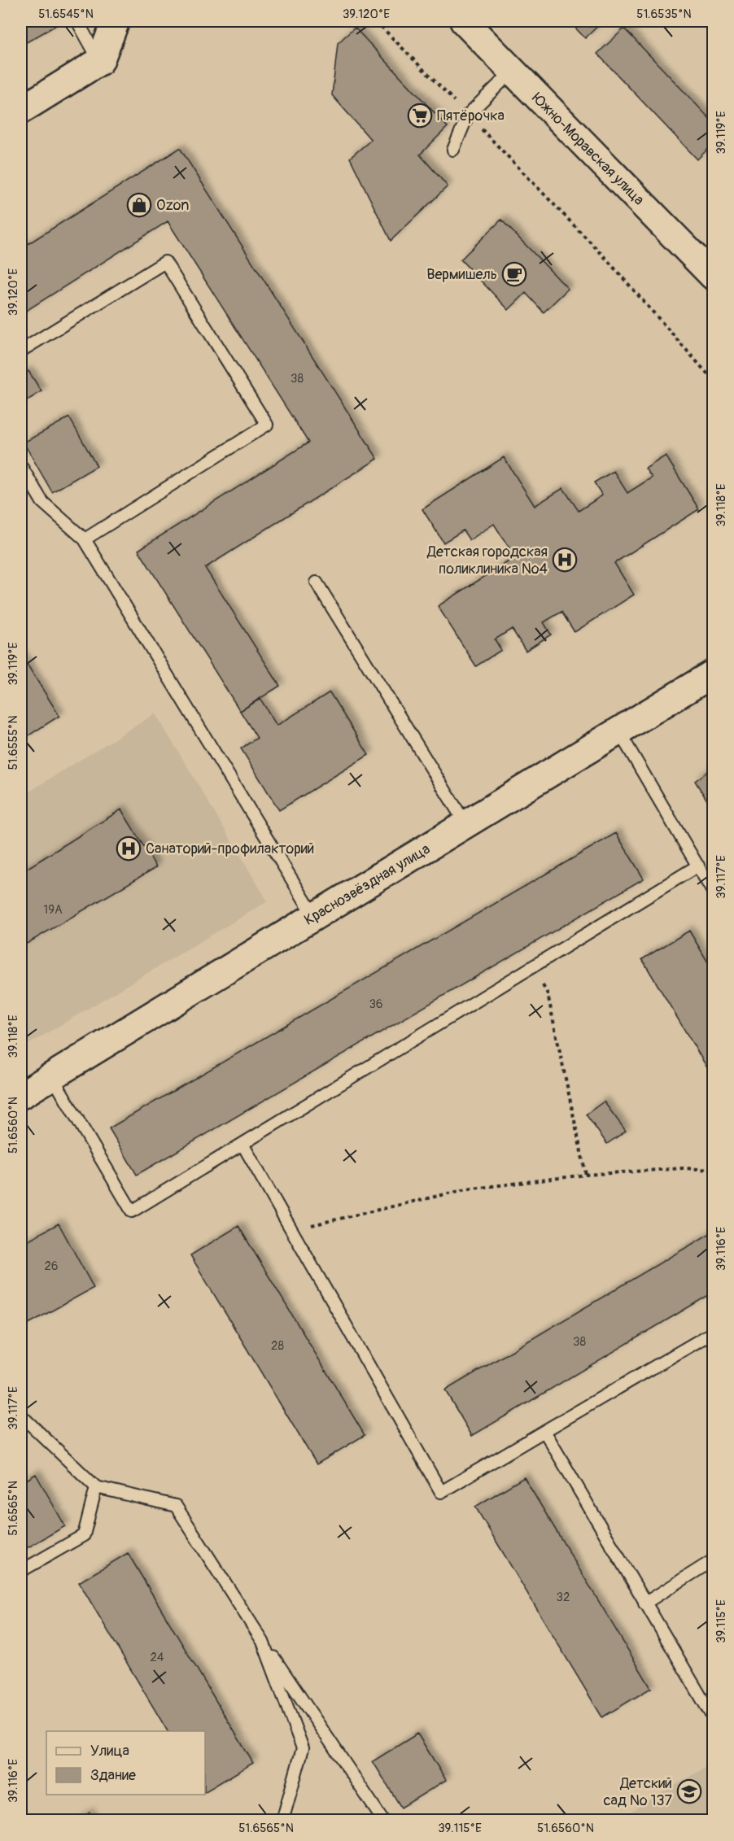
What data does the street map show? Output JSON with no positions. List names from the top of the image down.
{
  "streets": {
    "street": ["Южно-Моравская улица", "Краснозвёздная улица"]
  },
  "places": {
    "supermarket": ["Пятёрочка"],
    "shop": ["Ozon"],
    "cafe": ["Вермишель"],
    "hospital": ["Детская городская поликлиника №4", "Cанаторий-профилакторий"],
    "school or university": ["Детский сад № 137"]
  },
  "house_numbers": [
    "38",
    "19А",
    "36",
    "26",
    "38",
    "28",
    "32",
    "24"
  ],
  "legend": ["Улица", "Здание"],
  "coordinates": [
    "51.6545°N",
    "39.120°E",
    "51.6535°N",
    "39.119°E",
    "39.118°E",
    "51.6555°N",
    "39.117°E",
    "51.6560°N",
    "39.116°E",
    "51.6565°N",
    "39.115°E"
  ]
}
